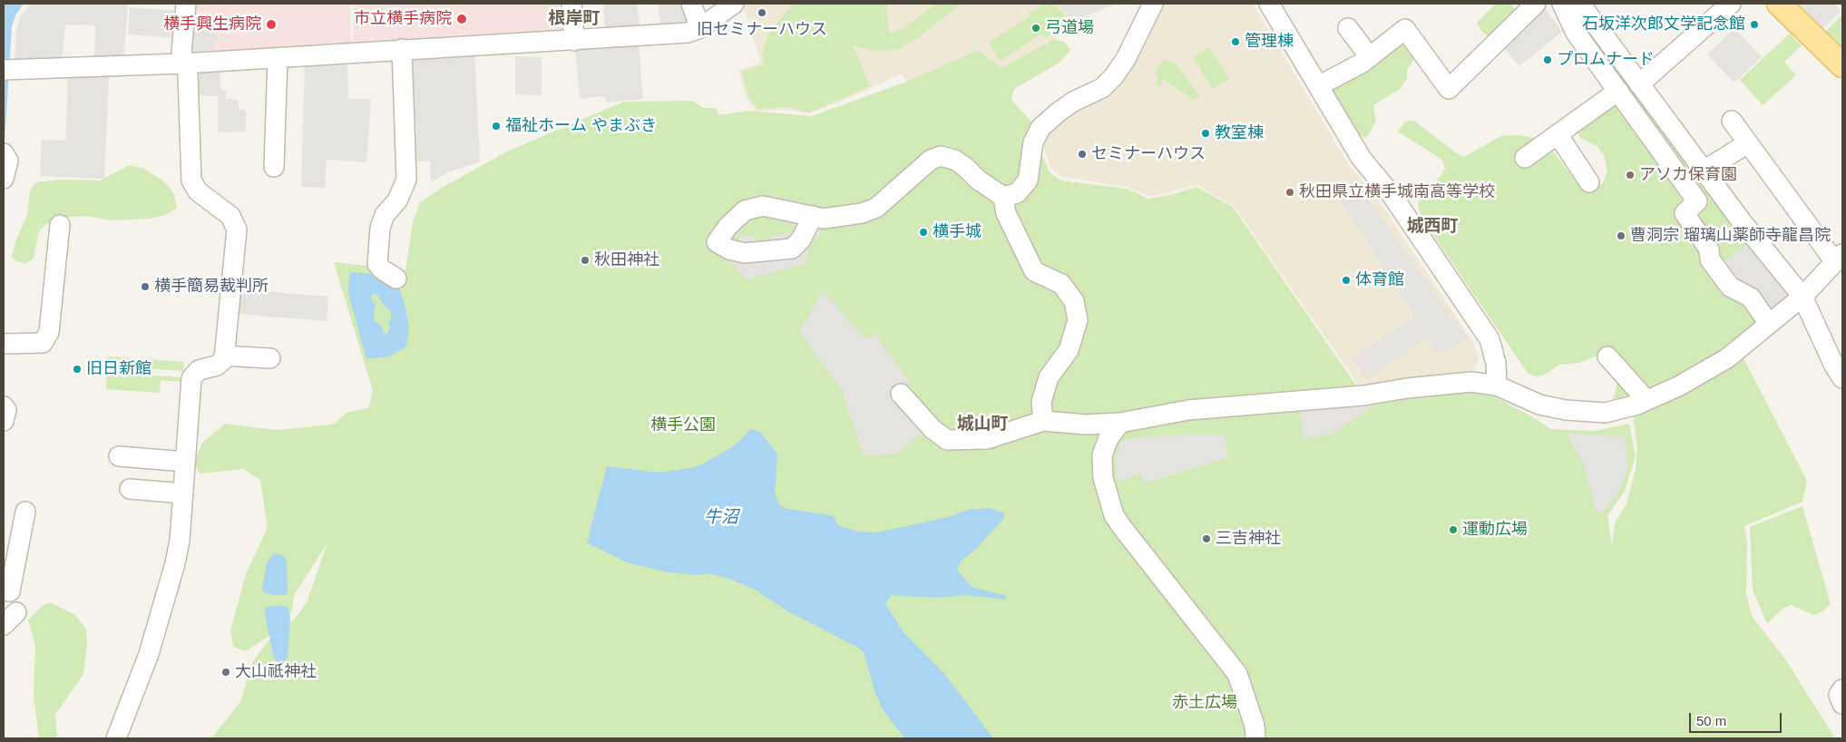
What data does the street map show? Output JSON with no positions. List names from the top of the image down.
{
  "districts": ["根岸町", "城西町", "城山町"],
  "water": ["牛沼"],
  "parks": ["横手公園", "赤土広場"],
  "places": [
    "旧セミナーハウス",
    "市立横手病院",
    "横手興生病院",
    "石坂洋次郎文学記念館",
    "弓道場",
    "管理棟",
    "プロムナード",
    "福祉ホーム やまぶき",
    "教室棟",
    "セミナーハウス",
    "アソカ保育園",
    "秋田県立横手城南高等学校",
    "横手城",
    "曹洞宗 瑠璃山薬師寺龍昌院",
    "秋田神社",
    "体育館",
    "横手簡易裁判所",
    "旧日新館",
    "運動広場",
    "三吉神社",
    "大山祇神社"
  ],
  "scale_bar": "50 m"
}
